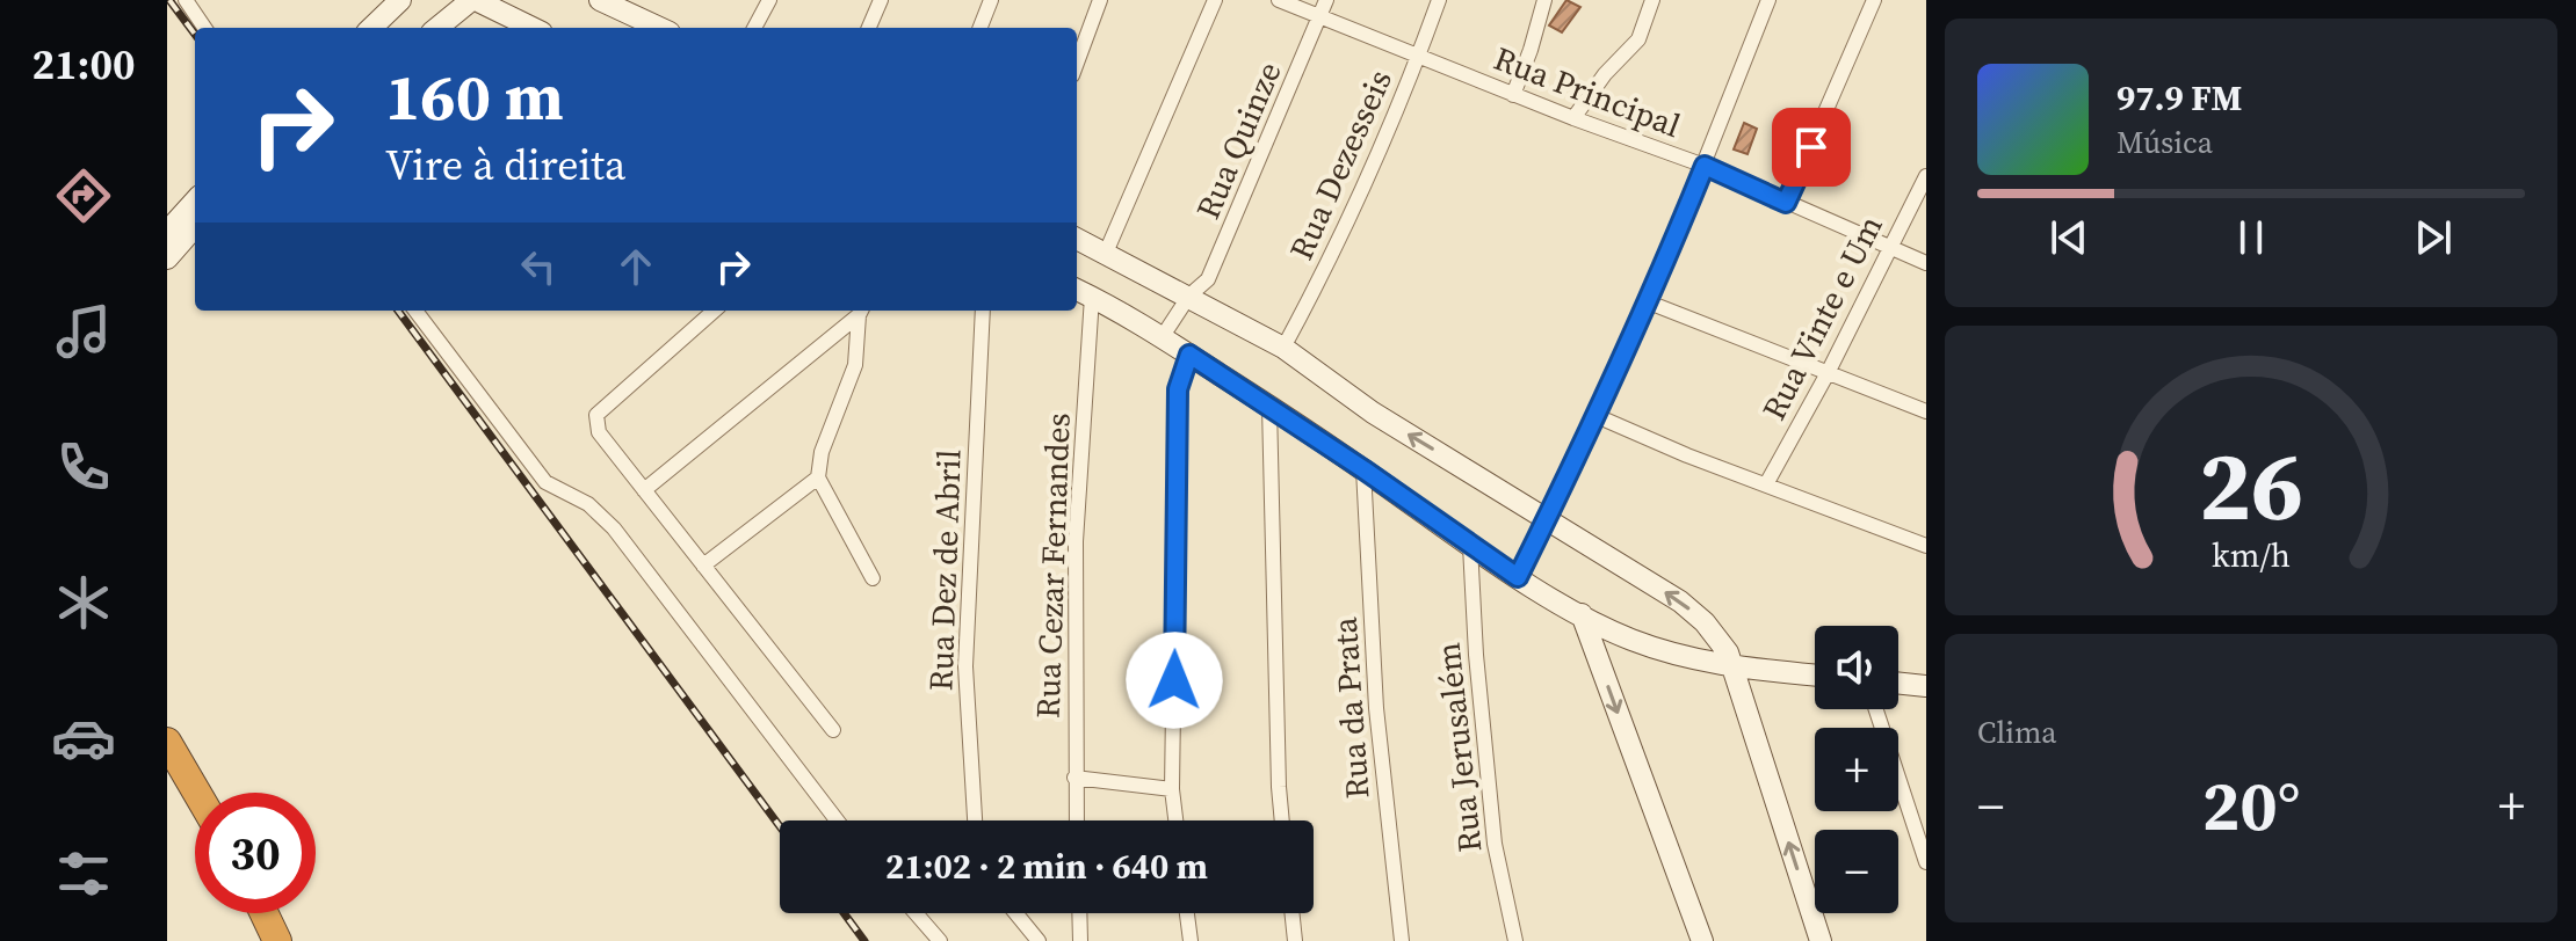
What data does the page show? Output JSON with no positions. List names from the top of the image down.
{
  "streets": {
    "street": [
      "Rua Principal",
      "Rua Quinze",
      "Rua Dezesseis",
      "Rua Vinte e Um",
      "Rua Cezar Fernandes",
      "Rua Dez de Abril",
      "Rua da Prata",
      "Rua Jerusalém"
    ]
  },
  "crossings": [
    ["Rua Principal", "Rua Quinze"],
    ["Rua Principal", "Rua Dezesseis"],
    ["Rua Principal", "Rua Vinte e Um"]
  ],
  "page": {
    "tabs": "21:00",
    "turn": ["160 m", "Vire à direita"],
    "song": ["97.9 FM", "Música"],
    "map_buttons": ["+", "−"],
    "tile": "Clima",
    "heat": ["−", "20°", "+"],
    "limit": "30",
    "trip": "21:02 · 2 min · 640 m",
    "gauge": ["26", "km/h"]
  }
}
